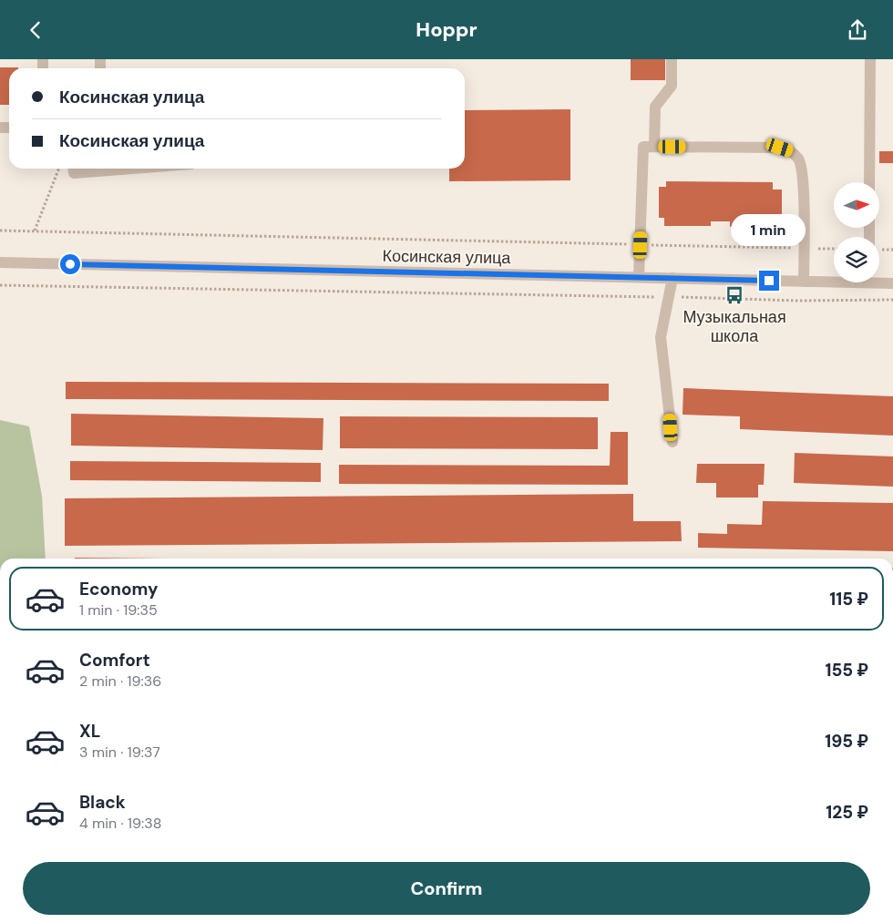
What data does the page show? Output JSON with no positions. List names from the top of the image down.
{
  "streets": {
    "street": ["Косинская улица"]
  },
  "places": {
    "bus stop": ["Музыкальная школа"]
  },
  "north": "right",
  "page": {
    "header": "Hoppr",
    "banner": ["Косинская улица", "Косинская улица"],
    "bubble": "1 min",
    "list": [
      {
        "name": "Economy",
        "note": "1 min · 19:35",
        "value": "115 ₽"
      },
      {
        "name": "Comfort",
        "note": "2 min · 19:36",
        "value": "155 ₽"
      },
      {
        "name": "XL",
        "note": "3 min · 19:37",
        "value": "195 ₽"
      },
      {
        "name": "Black",
        "note": "4 min · 19:38",
        "value": "125 ₽"
      }
    ],
    "buttons": "Confirm"
  }
}
